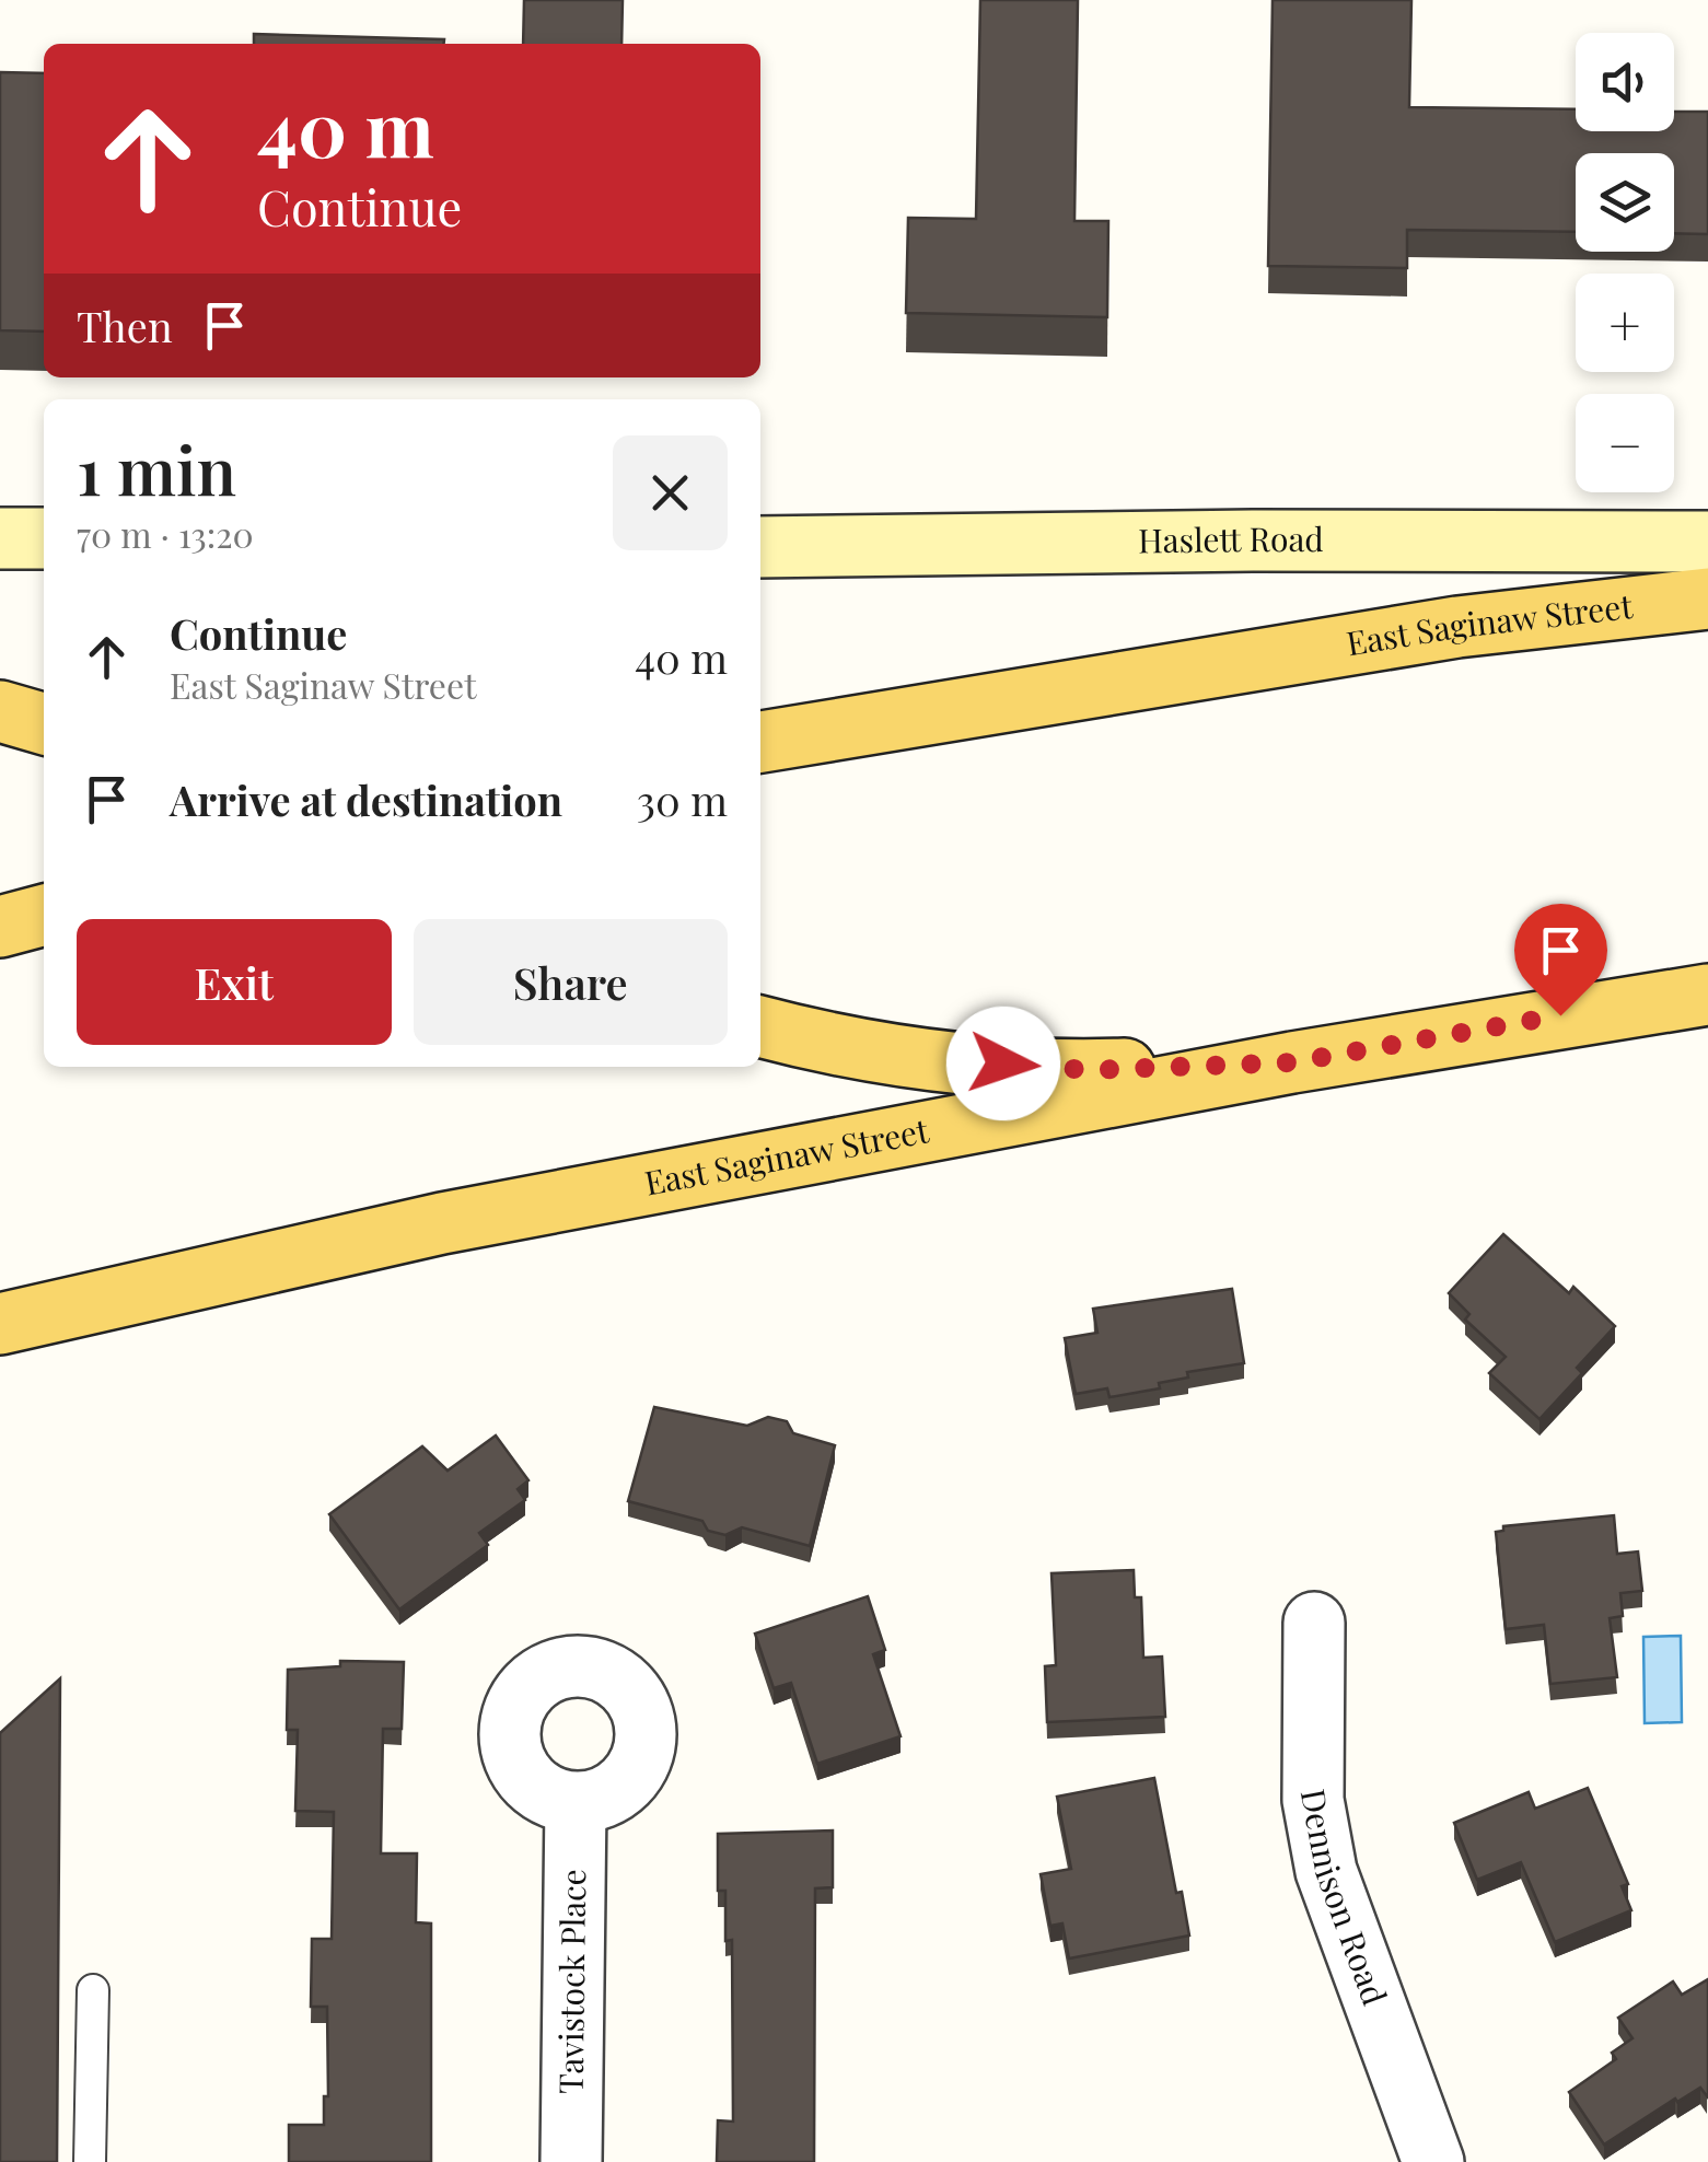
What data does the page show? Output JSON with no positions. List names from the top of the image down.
{
  "streets": {
    "main road": ["Haslett Road", "East Saginaw Street"],
    "street": ["Dennison Road", "Tavistock Place"]
  },
  "page": {
    "map_buttons": ["+", "−"],
    "turn": ["40 m", "Continue"],
    "then": "Then",
    "heading": ["1 min", "70 m · 13:20"],
    "list": [
      {
        "name": "Continue",
        "note": "East Saginaw Street",
        "value": "40 m"
      },
      {
        "name": "Arrive at destination",
        "value": "30 m"
      }
    ],
    "buttons": ["Exit", "Share"]
  }
}
